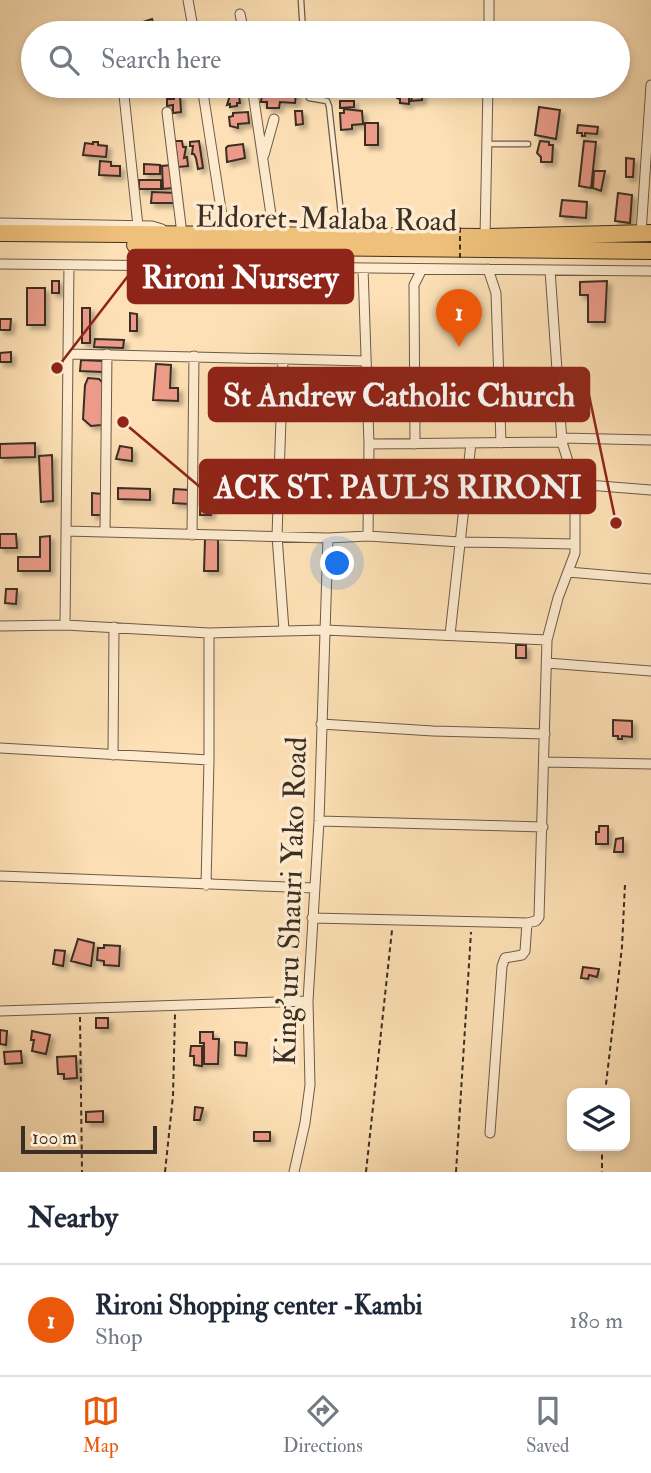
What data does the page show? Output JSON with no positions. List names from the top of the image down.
{
  "streets": {
    "highway": ["Eldoret-Malaba Road"],
    "street": ["King'uru Shauri Yako Road"]
  },
  "places": ["Rironi Nursery", "ACK ST. PAUL'S RIRONI", "St Andrew Catholic Church"],
  "scale_bar": "100 m",
  "page": {
    "search": "Search here",
    "pins": "1",
    "scale": "100 m",
    "heading": "Nearby",
    "list": [
      {
        "mark": "1",
        "name": "Rironi Shopping center -Kambi",
        "note": "Shop",
        "value": "180 m"
      }
    ],
    "nav": ["Map", "Directions", "Saved"]
  }
}
